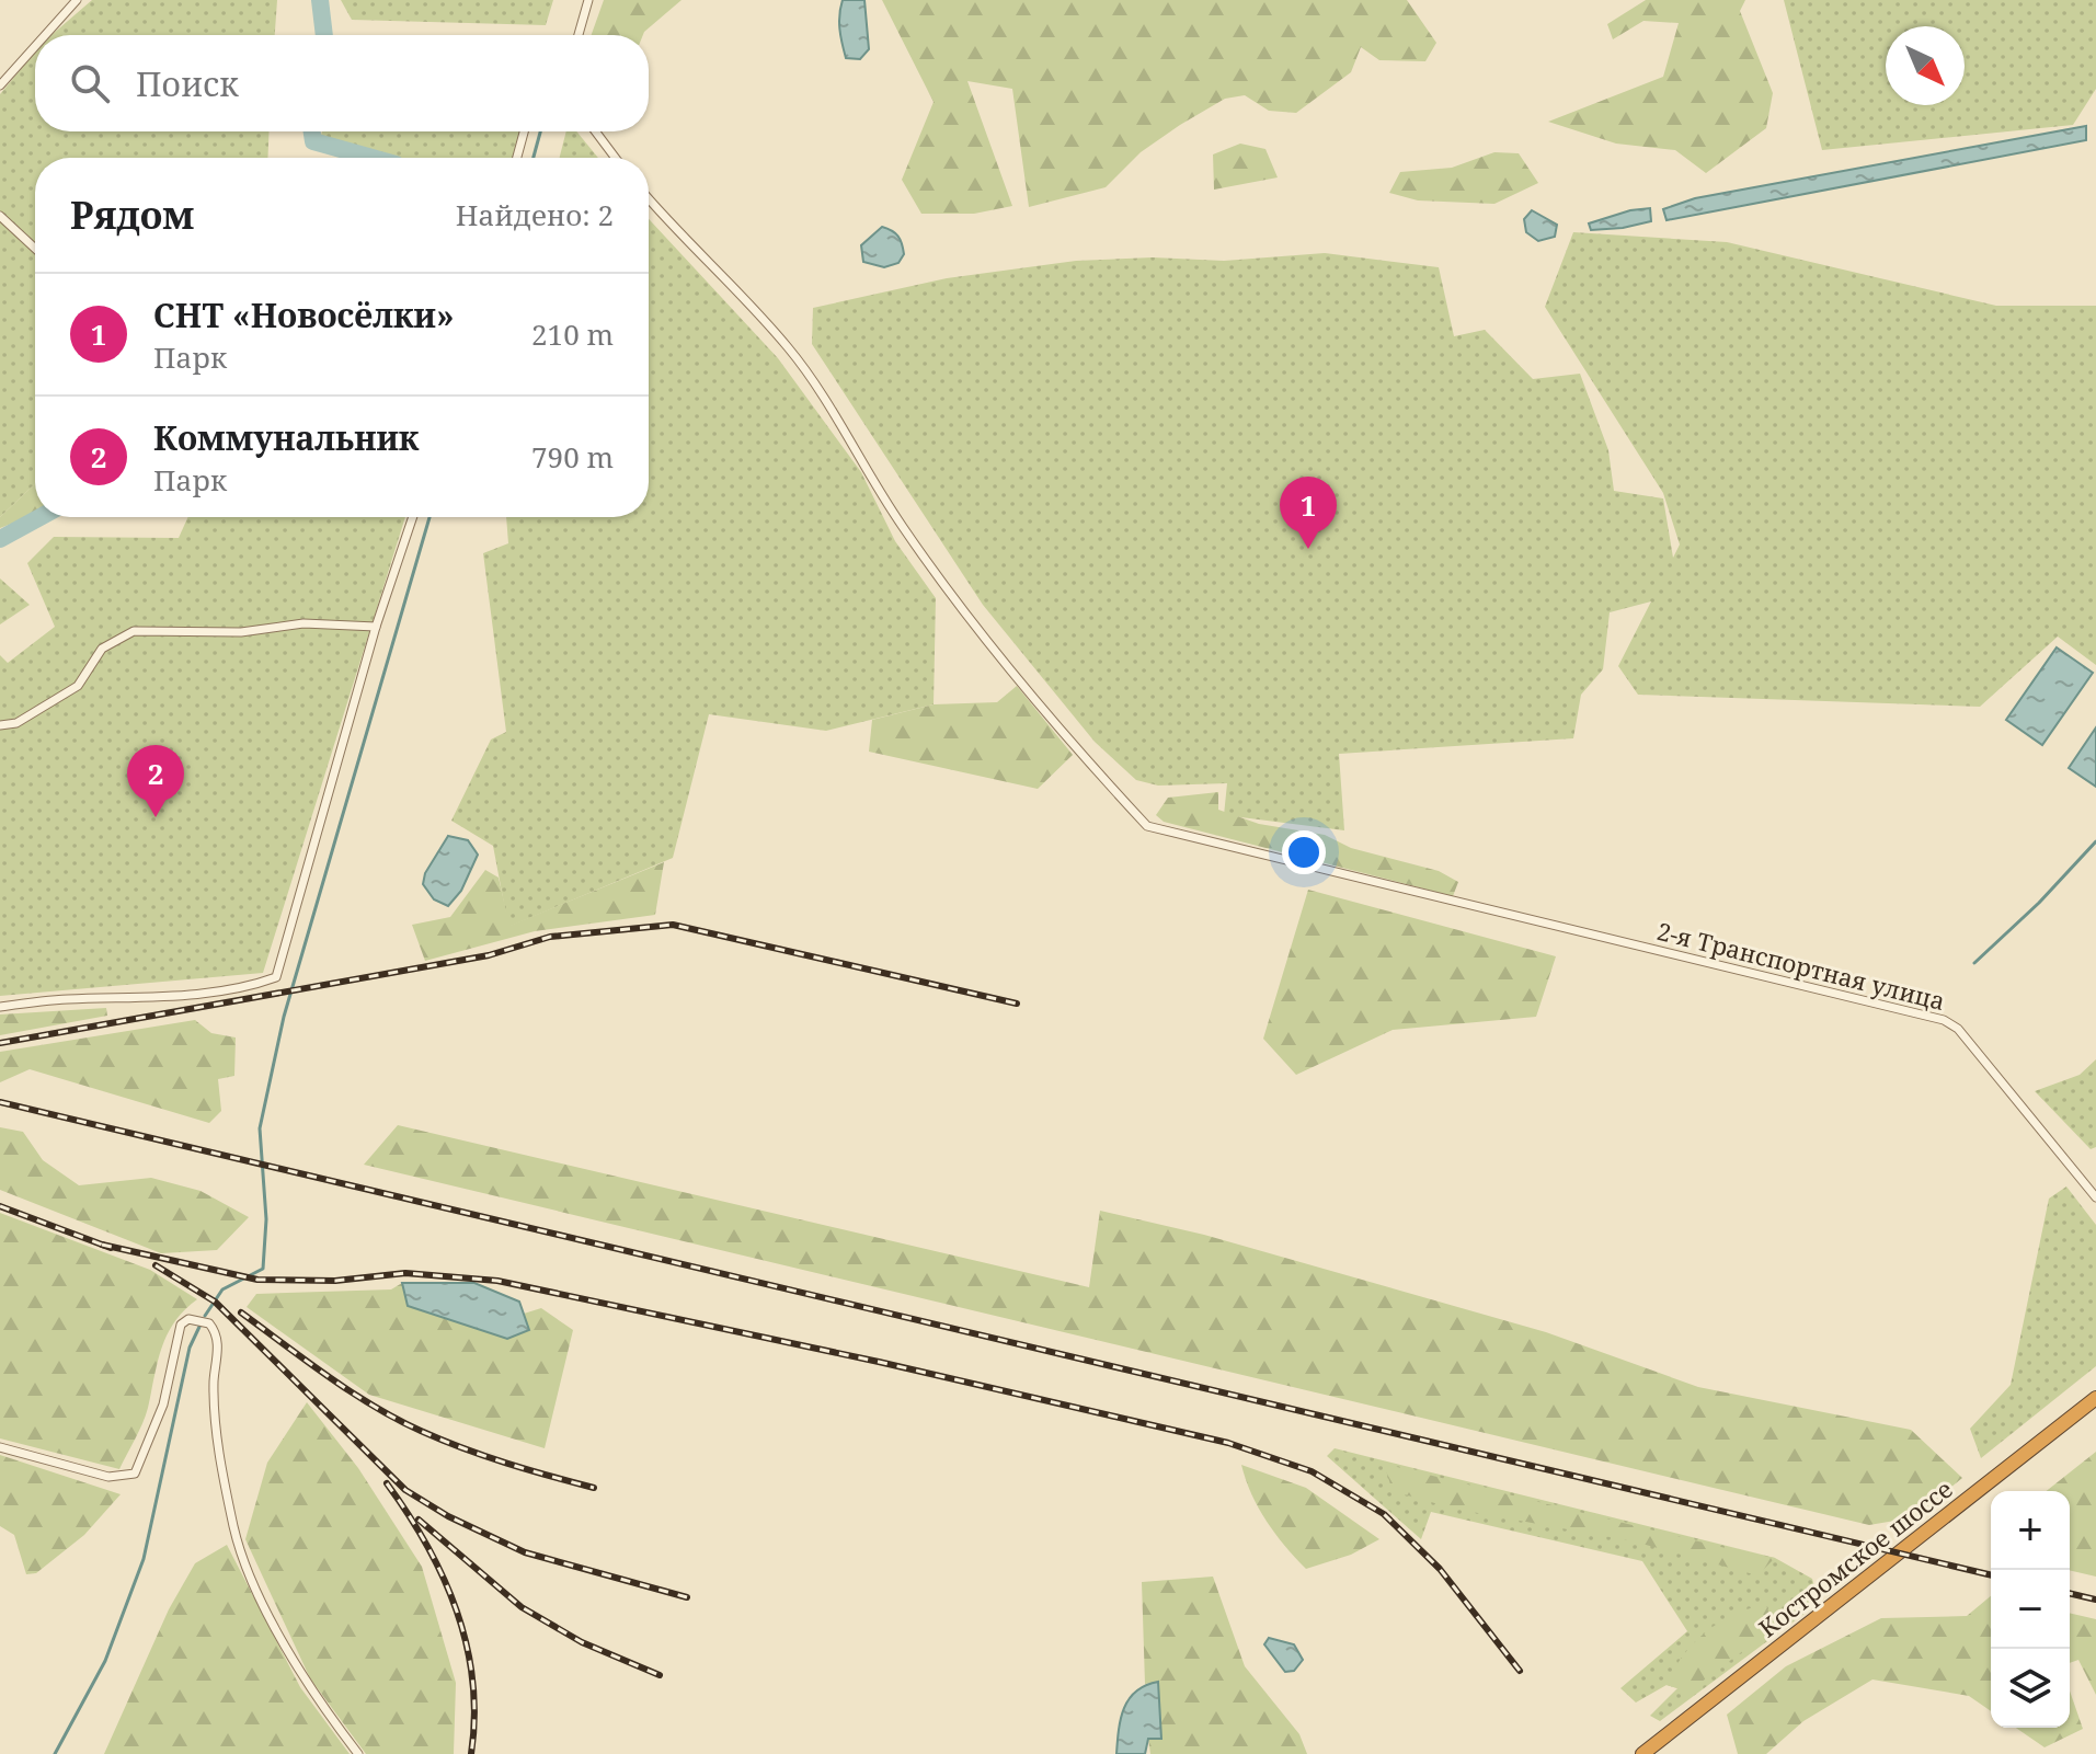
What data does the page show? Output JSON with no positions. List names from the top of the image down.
{
  "streets": {
    "highway": ["Костромское шоссе"],
    "street": ["2-я Транспортная улица"]
  },
  "north": "bottom right",
  "page": {
    "search": "Поиск",
    "heading": ["Рядом", "Найдено: 2"],
    "list": [
      {
        "mark": "1",
        "name": "СНТ «Новосёлки»",
        "note": "Парк",
        "value": "210 m"
      },
      {
        "mark": "2",
        "name": "Коммунальник",
        "note": "Парк",
        "value": "790 m"
      }
    ],
    "pins": ["1", "2"],
    "map_buttons": ["+", "−"]
  }
}
